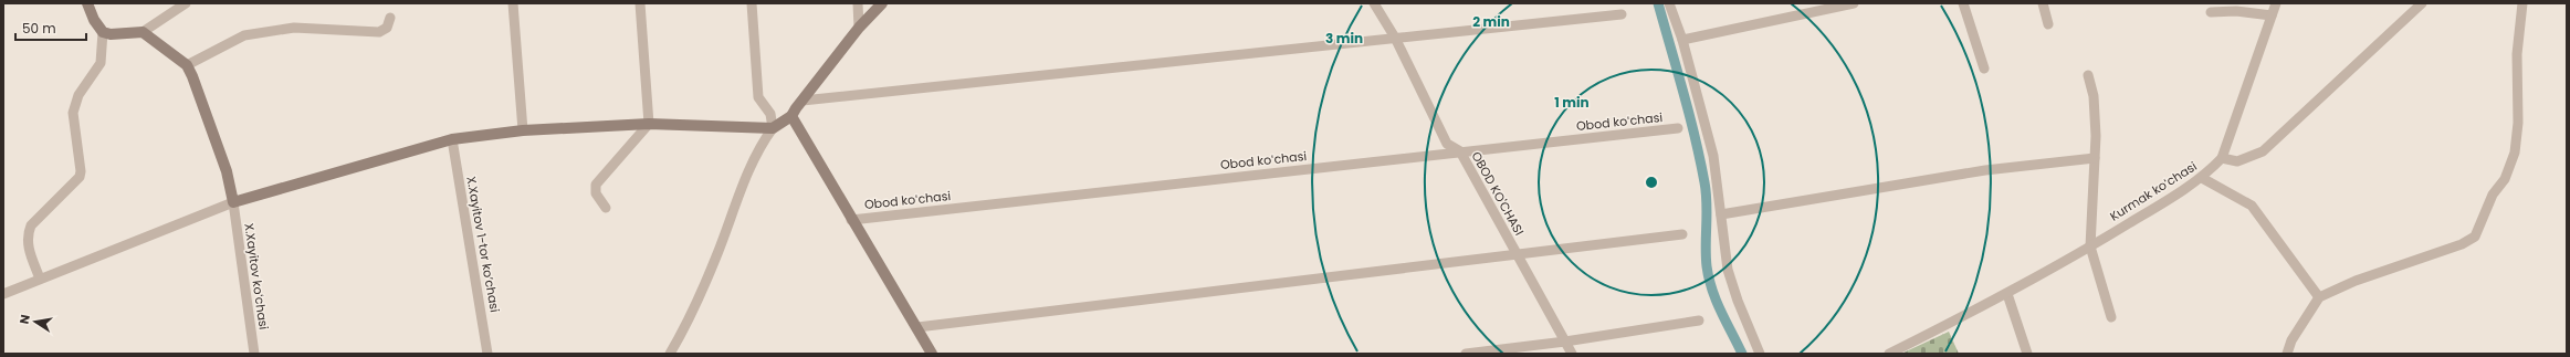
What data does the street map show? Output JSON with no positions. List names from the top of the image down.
{
  "streets": {
    "street": [
      "Obod koʻchasi",
      "Kurmak koʻchasi",
      "OBOD KO'CHASI",
      "X.Xayitov 1-tor koʼchasi",
      "X.Xayitov koʻchasi"
    ]
  },
  "crossings": [
    ["Obod koʻchasi", "OBOD KO'CHASI"]
  ],
  "scale_bar": "50 m",
  "north": "left",
  "rings": ["2 min", "3 min", "1 min"]
}
